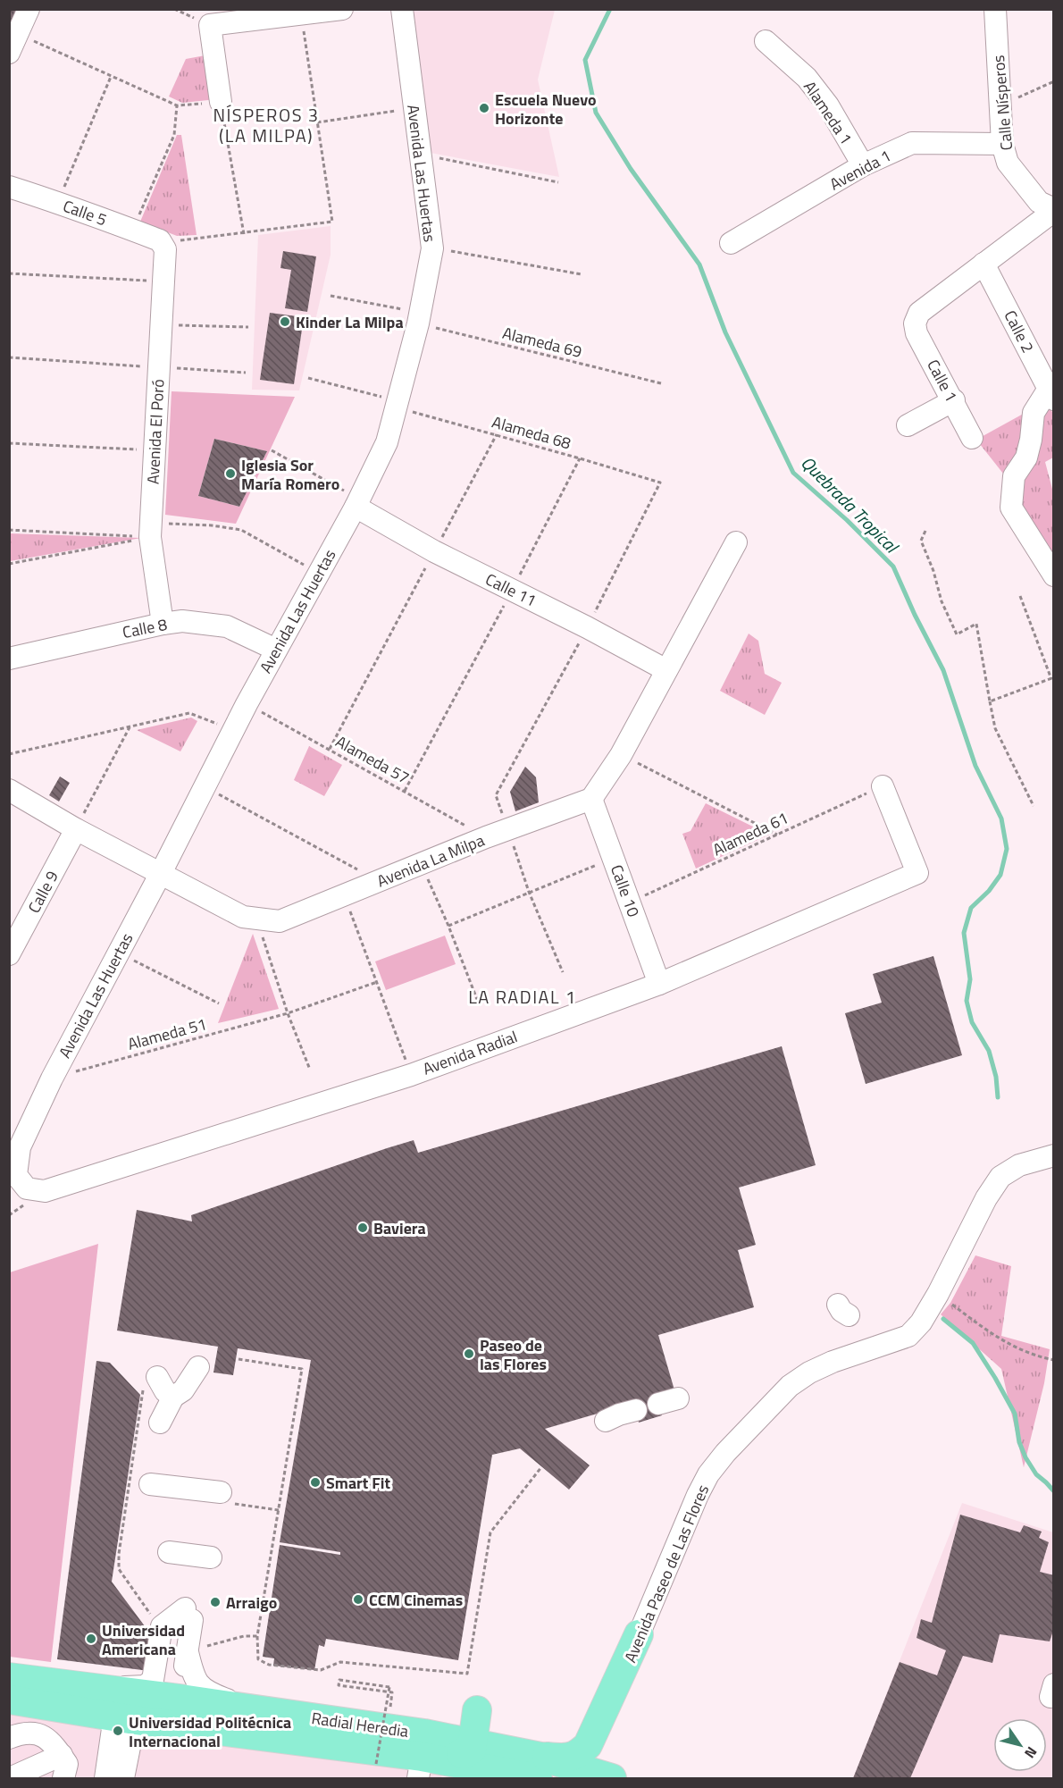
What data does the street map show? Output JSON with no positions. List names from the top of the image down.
{
  "streets": {
    "main road": ["Radial Heredia"],
    "street": [
      "Calle Nísperos",
      "Alameda 1",
      "Avenida 1",
      "Avenida Las Huertas",
      "Calle 5",
      "Calle 2",
      "Calle 1",
      "Avenida El Poró",
      "Calle 11",
      "Calle 8",
      "Avenida La Milpa",
      "Calle 10",
      "Calle 9",
      "Avenida Radial",
      "Avenida Paseo de Las Flores"
    ],
    "path": [
      "Alameda 69",
      "Alameda 68",
      "Alameda 57",
      "Alameda 61",
      "Alameda 51"
    ]
  },
  "crossings": [
    ["Calle Nísperos", "Avenida 1"],
    ["Alameda 1", "Avenida 1"],
    ["Avenida Las Huertas", "Alameda 69"],
    ["Avenida Las Huertas", "Alameda 68"],
    ["Avenida Las Huertas", "Calle 11"],
    ["Avenida Las Huertas", "Calle 8"],
    ["Avenida Las Huertas", "Alameda 57"],
    ["Avenida Las Huertas", "Avenida La Milpa"],
    ["Avenida Las Huertas", "Alameda 51"],
    ["Avenida Las Huertas", "Avenida Radial"],
    ["Calle 5", "Avenida El Poró"],
    ["Calle 2", "Calle 1"],
    ["Avenida El Poró", "Calle 8"],
    ["Alameda 68", "Calle 11"],
    ["Alameda 57", "Avenida La Milpa"],
    ["Alameda 61", "Calle 10"],
    ["Alameda 61", "Avenida Radial"],
    ["Avenida La Milpa", "Calle 10"],
    ["Avenida La Milpa", "Calle 9"],
    ["Calle 10", "Avenida Radial"],
    ["Avenida Paseo de Las Flores", "Radial Heredia"]
  ],
  "districts": ["NÍSPEROS 3 (LA MILPA)", "LA RADIAL 1"],
  "water": ["Quebrada Tropical"],
  "places": [
    "Escuela Nuevo Horizonte",
    "Kinder La Milpa",
    "Iglesia Sor María Romero",
    "Baviera",
    "Paseo de las Flores",
    "Smart Fit",
    "CCM Cinemas",
    "Arraigo",
    "Universidad Americana",
    "Universidad Politécnica Internacional"
  ],
  "north": "bottom right"
}
